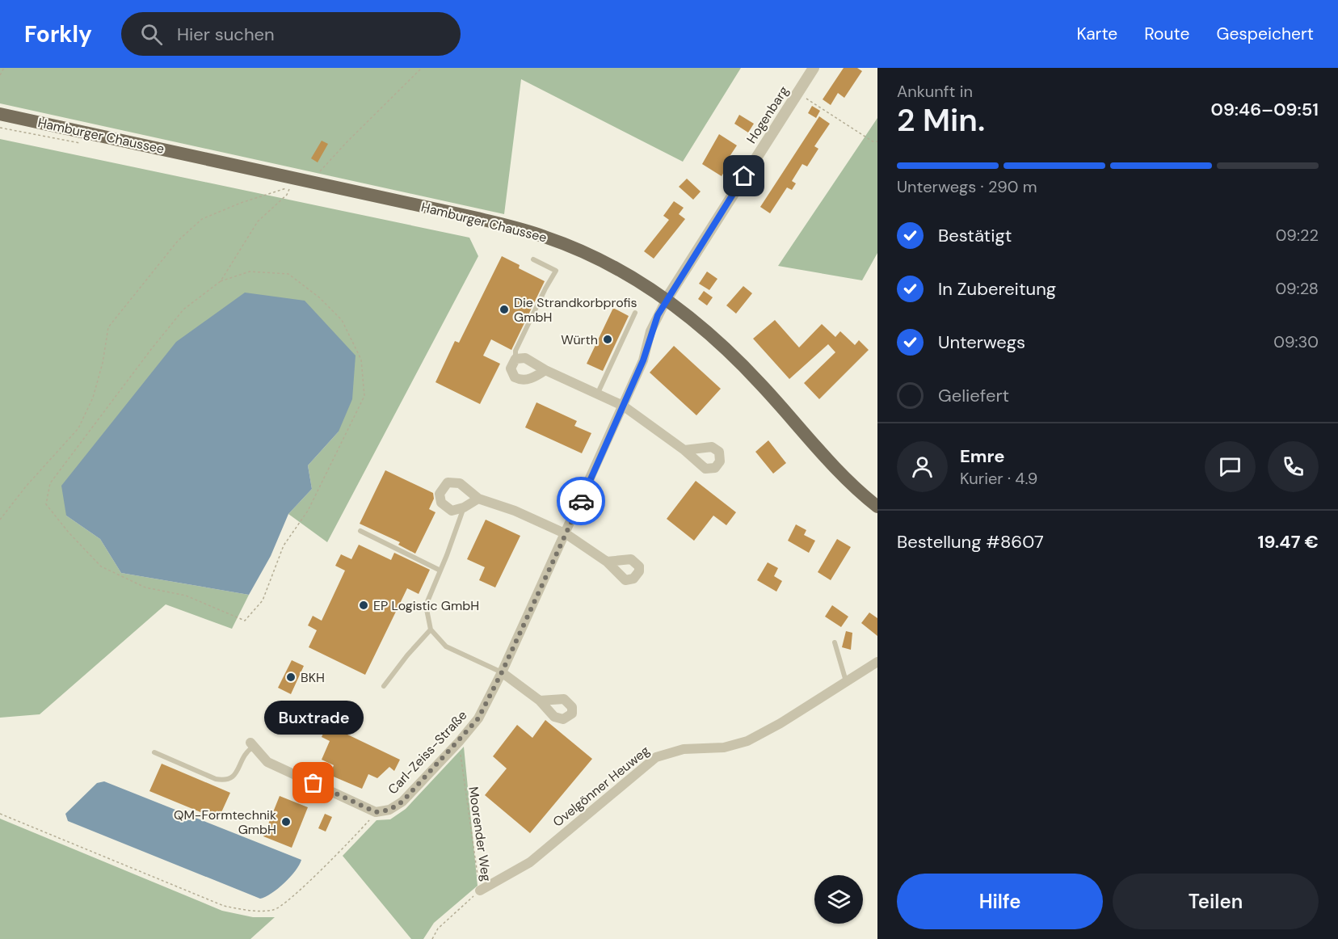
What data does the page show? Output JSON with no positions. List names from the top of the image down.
{
  "streets": {
    "main road": ["Hamburger Chaussee"],
    "street": ["Hogenbarg", "Carl-Zeiss-Straße", "Ovelgönner Heuweg"],
    "path": ["Moorender Weg"]
  },
  "crossings": [
    ["Hogenbarg", "Hamburger Chaussee"],
    ["Hogenbarg", "Carl-Zeiss-Straße"],
    ["Hamburger Chaussee", "Carl-Zeiss-Straße"],
    ["Carl-Zeiss-Straße", "Moorender Weg"],
    ["Ovelgönner Heuweg", "Moorender Weg"]
  ],
  "places": [
    "Die Strandkorbprofis GmbH",
    "Würth",
    "EP Logistic GmbH",
    "BKH",
    "Buxtrade",
    "QM-Formtechnik GmbH"
  ],
  "page": {
    "header": "Forkly",
    "search": "Hier suchen",
    "nav": ["Karte", "Route", "Gespeichert"],
    "heading": ["2 Min.", "Ankunft in", "09:46–09:51"],
    "panel": [
      "Emre",
      "Kurier · 4.9",
      "Bestellung #8607",
      "19.47 €"
    ],
    "bar": "Unterwegs · 290 m",
    "list": [
      ["Bestätigt", "09:22"],
      ["In Zubereitung", "09:28"],
      ["Unterwegs", "09:30"],
      "Geliefert"
    ],
    "bubble": "Buxtrade",
    "buttons": ["Hilfe", "Teilen"]
  }
}
